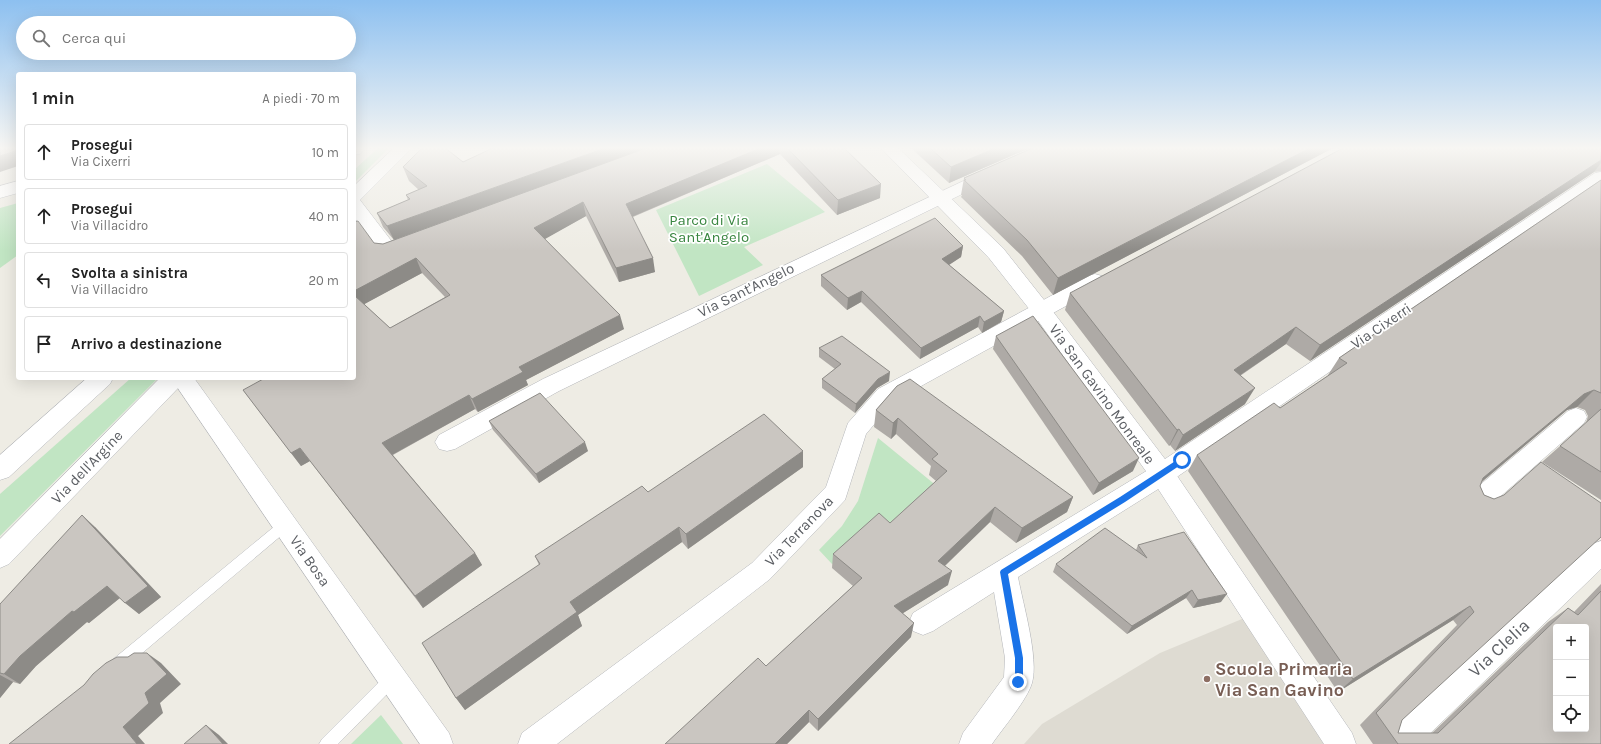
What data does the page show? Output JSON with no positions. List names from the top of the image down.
{
  "streets": {
    "street": [
      "Via Sant'Angelo",
      "Via Cixerri",
      "Via San Gavino Monreale",
      "Via dell'Argine",
      "Via Terranova",
      "Via Bosa",
      "Via Clelia"
    ]
  },
  "crossings": [
    ["Via Sant'Angelo", "Via San Gavino Monreale"],
    ["Via Cixerri", "Via San Gavino Monreale"],
    ["Via San Gavino Monreale", "Via Terranova"]
  ],
  "parks": ["Parco di Via Sant'Angelo"],
  "places": ["Scuola Primaria Via San Gavino"],
  "page": {
    "search": "Cerca qui",
    "heading": ["1 min", "A piedi · 70 m"],
    "list": [
      ["Prosegui", "Via Cixerri", "10 m"],
      ["Prosegui", "Via Villacidro", "40 m"],
      ["Svolta a sinistra", "Via Villacidro", "20 m"],
      "Arrivo a destinazione"
    ],
    "map_buttons": ["+", "−"]
  }
}
